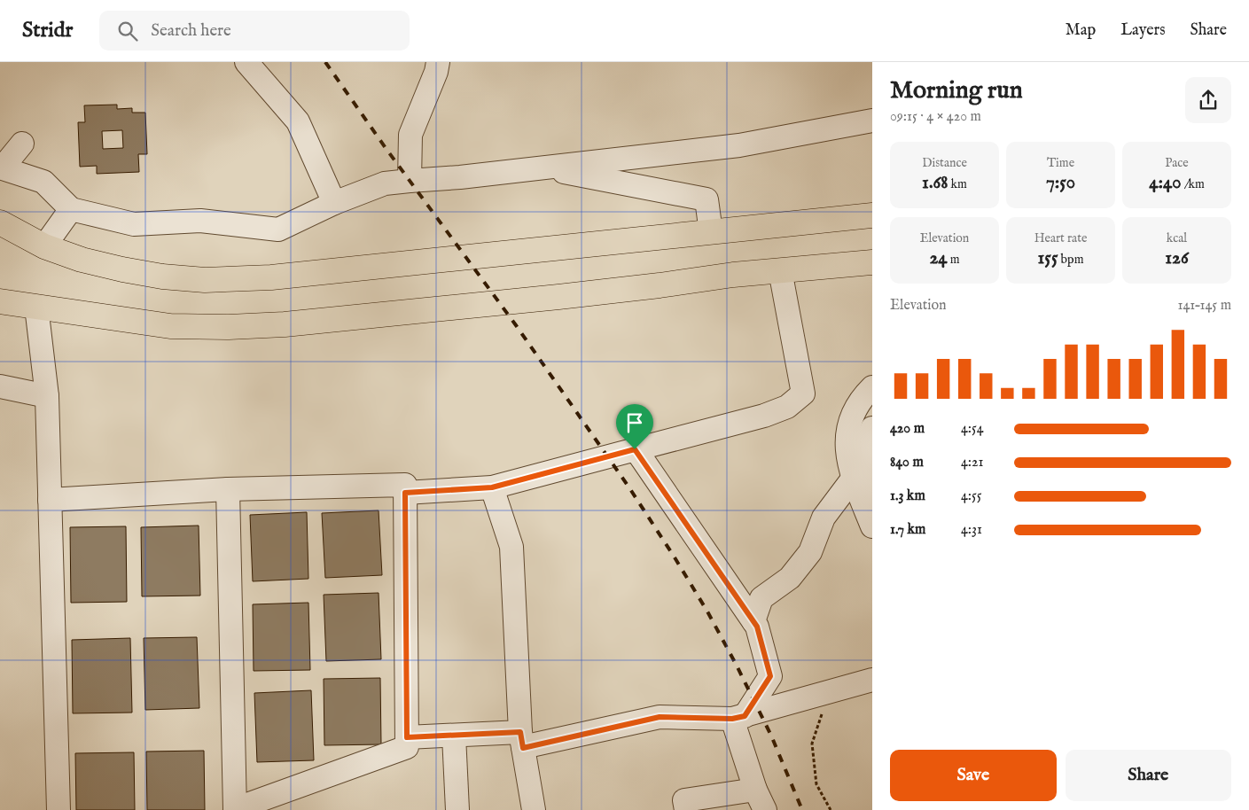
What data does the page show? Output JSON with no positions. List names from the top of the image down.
{
  "page": {
    "header": "Stridr",
    "search": "Search here",
    "nav": ["Map", "Layers", "Share"],
    "heading": ["Morning run", "09:15 · 4 × 420 m"],
    "stats": [
      ["Distance", "1.68 km"],
      ["Time", "7:50"],
      ["Pace", "4:40 /km"],
      ["Elevation", "24 m"],
      ["Heart rate", "155 bpm"],
      ["kcal", "126"]
    ],
    "chart": ["Elevation", "141–145 m"],
    "list": [
      {
        "name": "420 m",
        "note": "4:54"
      },
      {
        "name": "840 m",
        "note": "4:21"
      },
      {
        "name": "1.3 km",
        "note": "4:55"
      },
      {
        "name": "1.7 km",
        "note": "4:31"
      }
    ],
    "buttons": ["Save", "Share"]
  }
}
